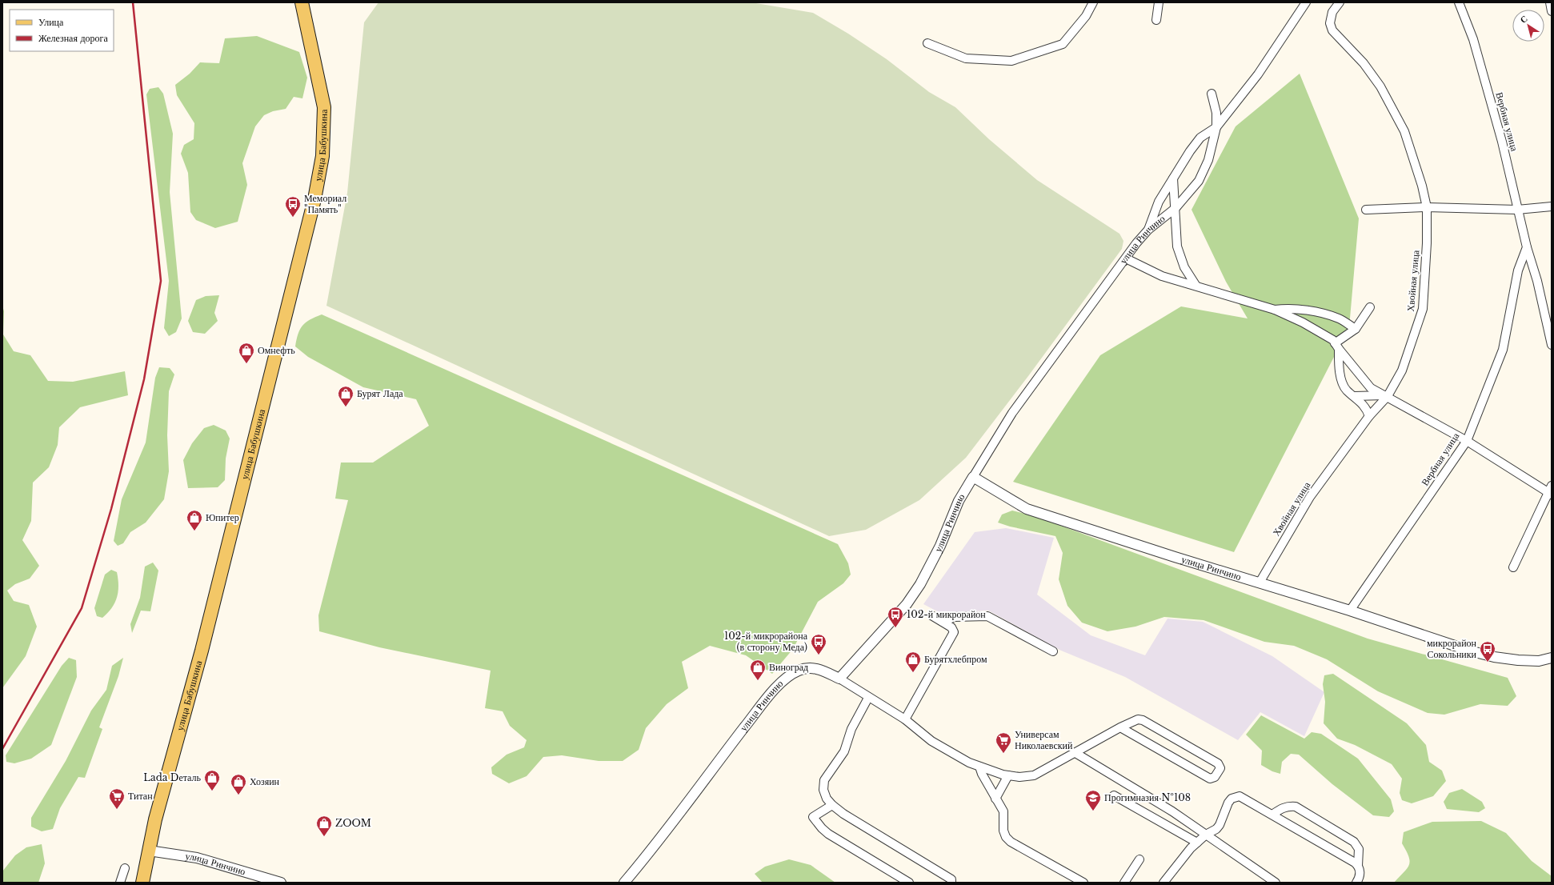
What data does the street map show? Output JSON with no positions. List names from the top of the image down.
{
  "streets": {
    "main road": ["улица Бабушкина"],
    "street": ["Вербная улица", "улица Ринчино", "Хвойная улица"]
  },
  "crossings": [
    ["Вербная улица", "улица Ринчино"],
    ["улица Бабушкина", "улица Ринчино"],
    ["улица Ринчино", "Хвойная улица"]
  ],
  "places": {
    "bus stop": [
      "Мемориал \"Память\"",
      "102-й микрорайон",
      "102-й микрорайона (в сторону Меда)",
      "микрорайон Сокольники"
    ],
    "shop": [
      "Омнефть",
      "Бурят Лада",
      "Юпитер",
      "Бурятхлебпром",
      "Виноград",
      "Lada Dеталь",
      "Хозяин",
      "ZOOM"
    ],
    "supermarket": ["Универсам Николаевский", "Титан"],
    "school or university": ["Прогимназия №108"]
  },
  "legend": ["Улица", "Железная дорога"],
  "north": "top left"
}
